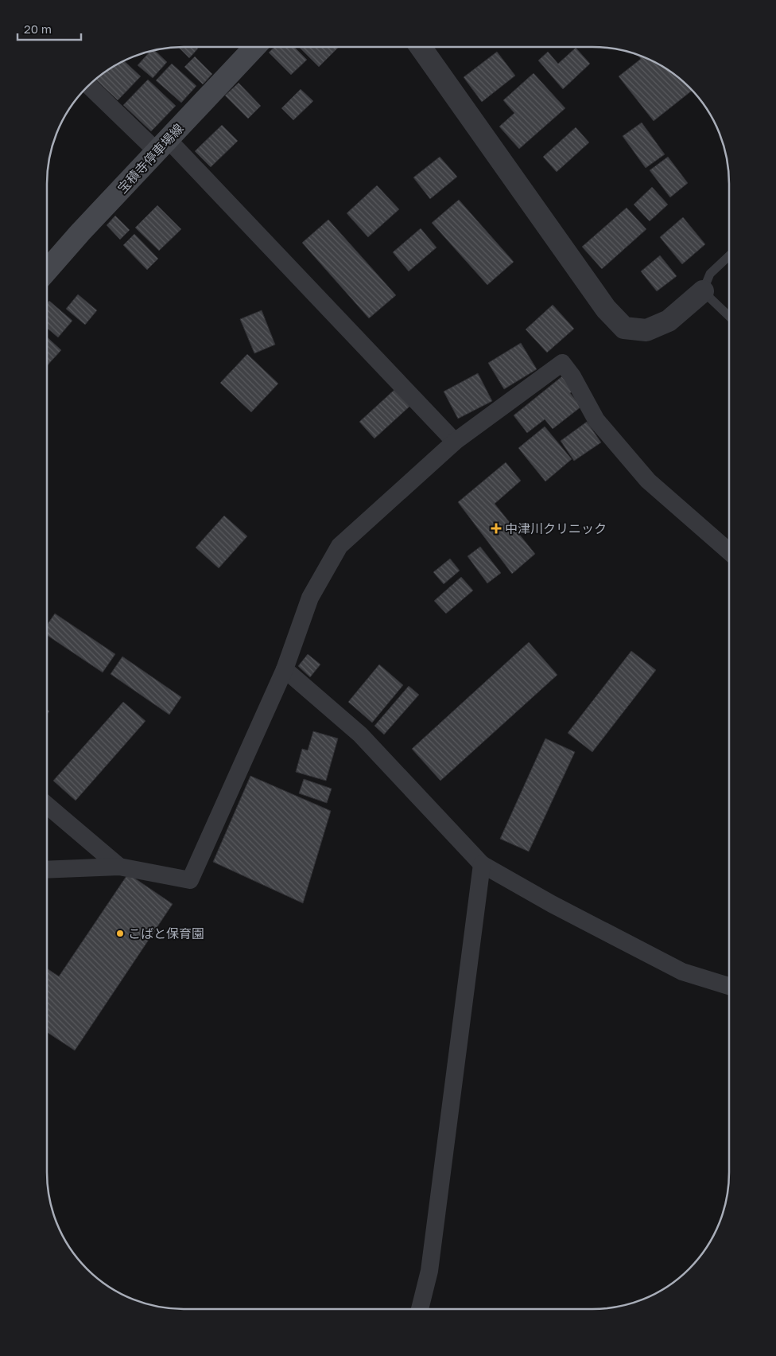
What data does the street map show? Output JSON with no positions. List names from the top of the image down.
{
  "streets": {
    "main road": ["宝積寺停車場線"]
  },
  "places": {
    "health": ["中津川クリニック"],
    "other": ["こばと保育園"]
  },
  "scale_bar": "20 m"
}
